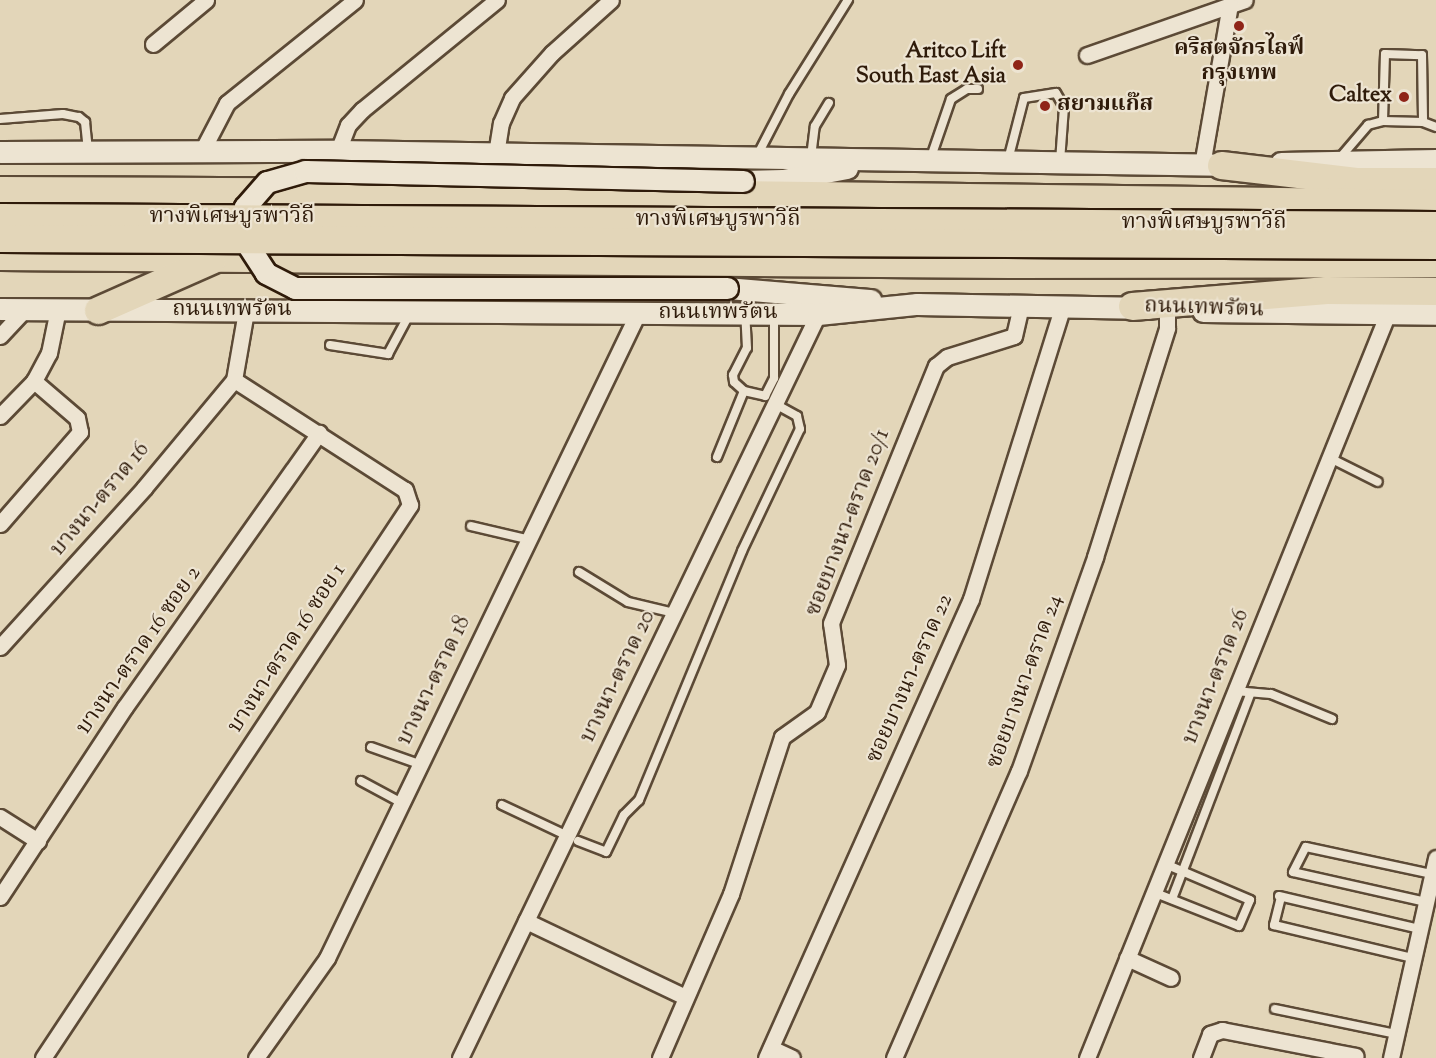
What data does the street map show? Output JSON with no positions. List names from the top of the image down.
{
  "streets": {
    "highway": ["ทางพิเศษบูรพาวิถี", "ถนนเทพรัตน"],
    "street": [
      "บางนา-ตราด 16",
      "ซอยบางนา-ตราด 20/1",
      "บางนา-ตราด 16 ซอย 1",
      "บางนา-ตราด 16 ซอย 2",
      "บางนา-ตราด 20",
      "บางนา-ตราด 26",
      "ซอยบางนา-ตราด 22",
      "บางนา-ตราด 18",
      "ซอยบางนา-ตราด 24"
    ]
  },
  "crossings": [
    ["ถนนเทพรัตน", "ซอยบางนา-ตราด 20/1"],
    ["ถนนเทพรัตน", "บางนา-ตราด 20"],
    ["ถนนเทพรัตน", "บางนา-ตราด 26"],
    ["ถนนเทพรัตน", "ซอยบางนา-ตราด 22"],
    ["ถนนเทพรัตน", "บางนา-ตราด 18"],
    ["ถนนเทพรัตน", "ซอยบางนา-ตราด 24"],
    ["บางนา-ตราด 16", "บางนา-ตราด 16 ซอย 1"],
    ["บางนา-ตราด 16 ซอย 1", "บางนา-ตราด 16 ซอย 2"]
  ],
  "places": [
    "คริสตจักรไลฟ์ กรุงเทพ",
    "Aritco Lift South East Asia",
    "Caltex",
    "สยามแก๊ส"
  ]
}
